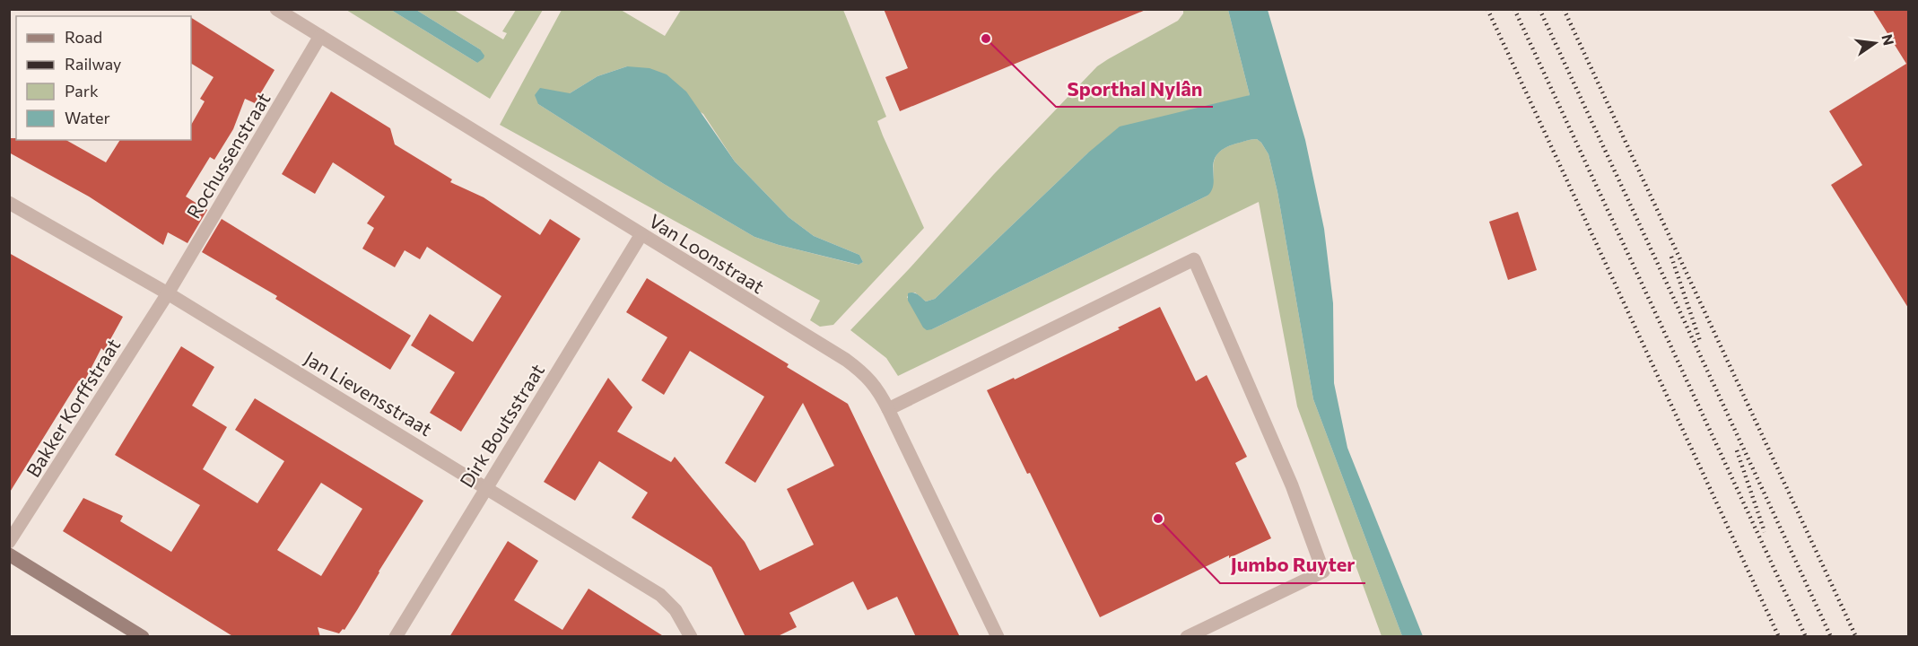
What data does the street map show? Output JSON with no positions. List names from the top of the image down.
{
  "streets": {
    "street": [
      "Rochussenstraat",
      "Van Loonstraat",
      "Jan Lievensstraat",
      "Bakker Korffstraat",
      "Dirk Boutsstraat"
    ]
  },
  "crossings": [
    ["Rochussenstraat", "Van Loonstraat"],
    ["Rochussenstraat", "Jan Lievensstraat"],
    ["Rochussenstraat", "Bakker Korffstraat"],
    ["Van Loonstraat", "Dirk Boutsstraat"],
    ["Jan Lievensstraat", "Bakker Korffstraat"],
    ["Jan Lievensstraat", "Dirk Boutsstraat"]
  ],
  "places": ["Sporthal Nylân", "Jumbo Ruyter"],
  "legend": [
    "Road",
    "Railway",
    "Park",
    "Water"
  ],
  "north": "right"
}
